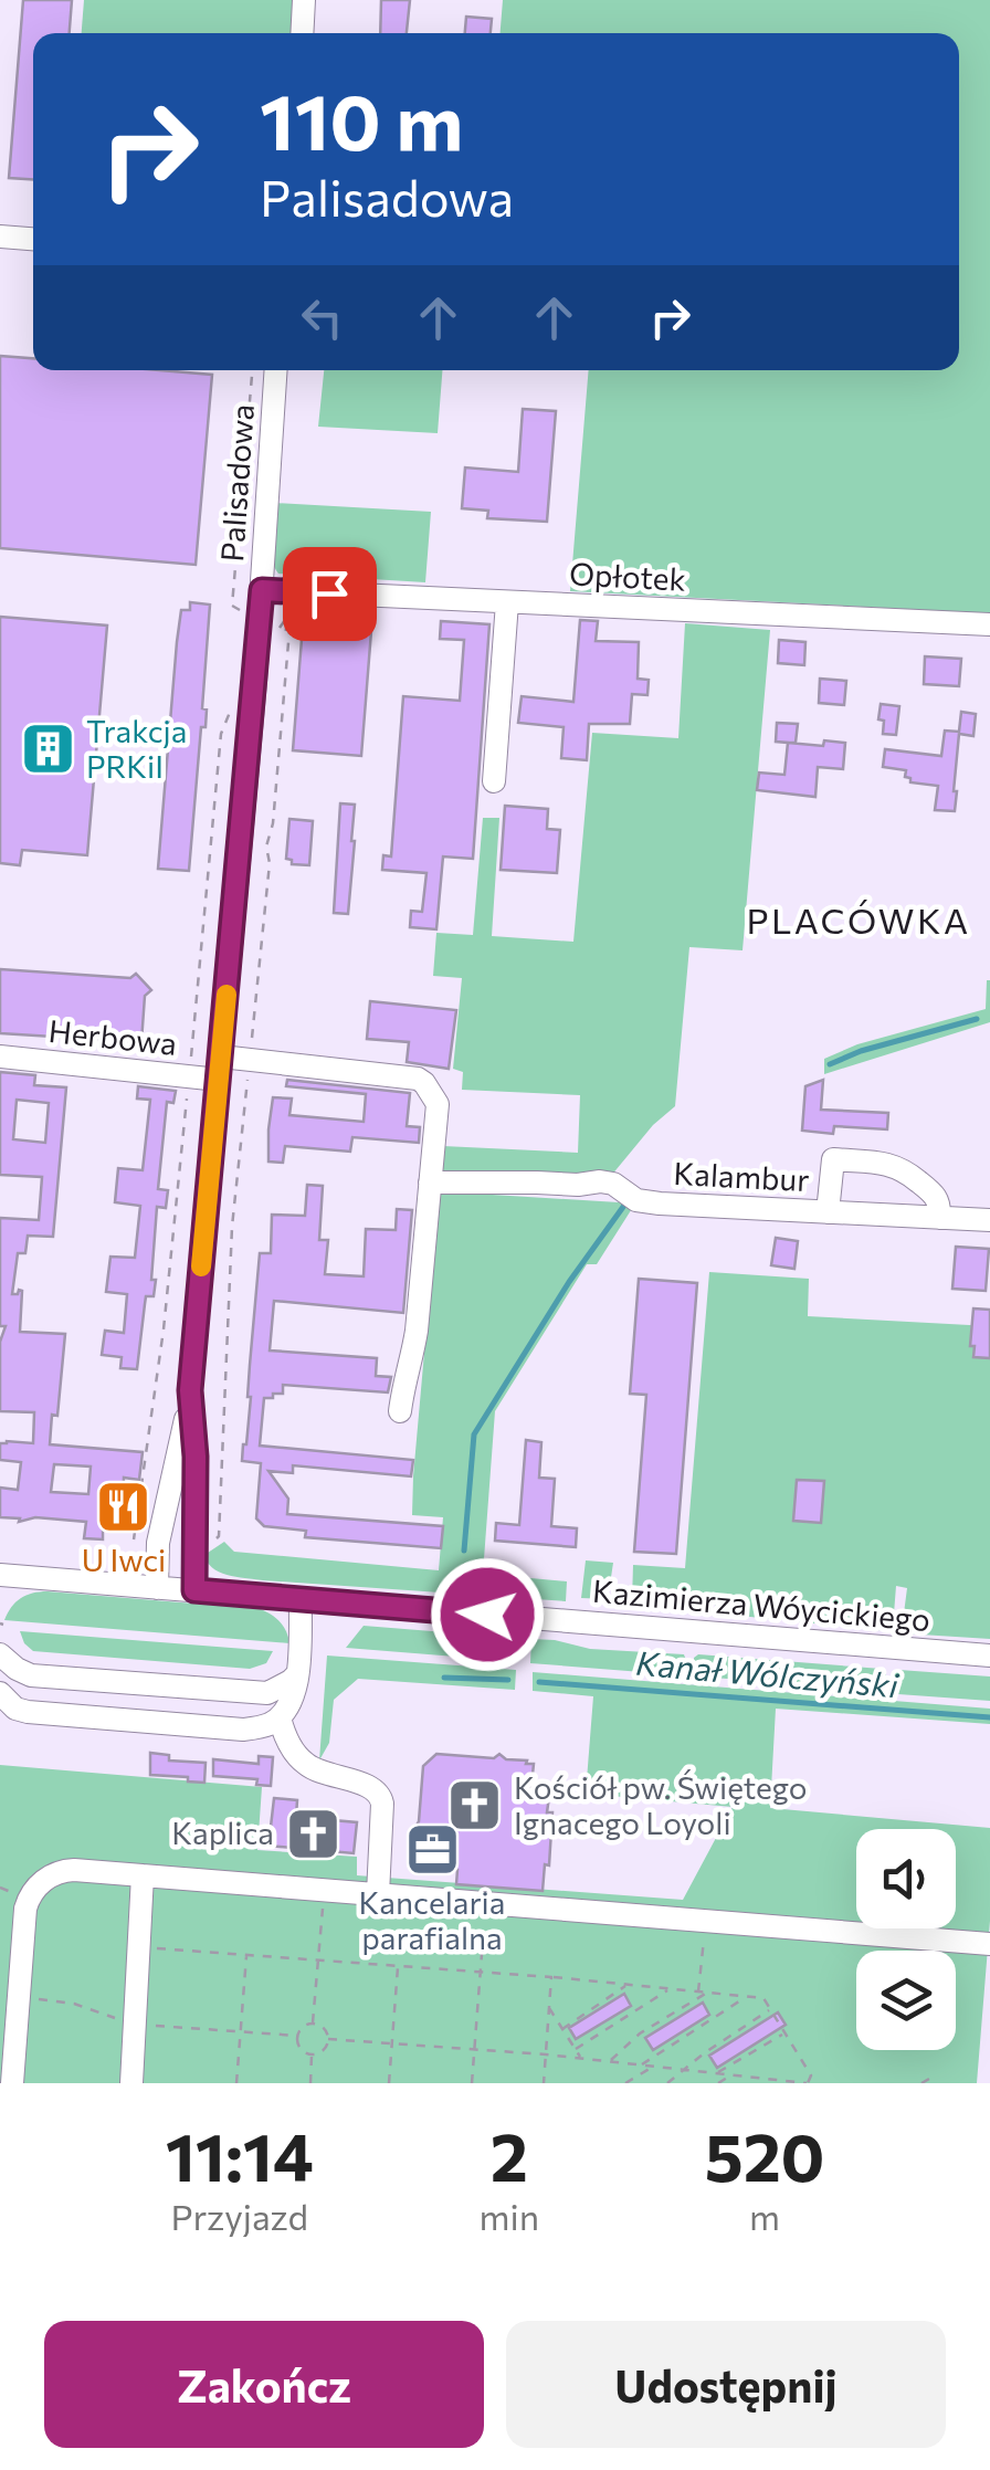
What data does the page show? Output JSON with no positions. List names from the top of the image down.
{
  "streets": {
    "street": [
      "Palisadowa",
      "Opłotek",
      "Herbowa",
      "Kalambur",
      "Kazimierza Wóycickiego"
    ]
  },
  "crossings": [
    ["Palisadowa", "Opłotek"],
    ["Palisadowa", "Herbowa"],
    ["Palisadowa", "Kazimierza Wóycickiego"]
  ],
  "districts": ["PLACÓWKA"],
  "water": ["Kanał Wólczyński"],
  "places": {
    "building": ["Trakcja PRKiI"],
    "restaurant": ["U Iwci"],
    "church": ["Kościół pw. Świętego Ignacego Loyoli", "Kaplica"],
    "office": ["Kancelaria parafialna"]
  },
  "page": {
    "turn": ["110 m", "Palisadowa"],
    "eta": [
      "11:14",
      "Przyjazd",
      "2",
      "min",
      "520",
      "m"
    ],
    "buttons": ["Zakończ", "Udostępnij"]
  }
}
